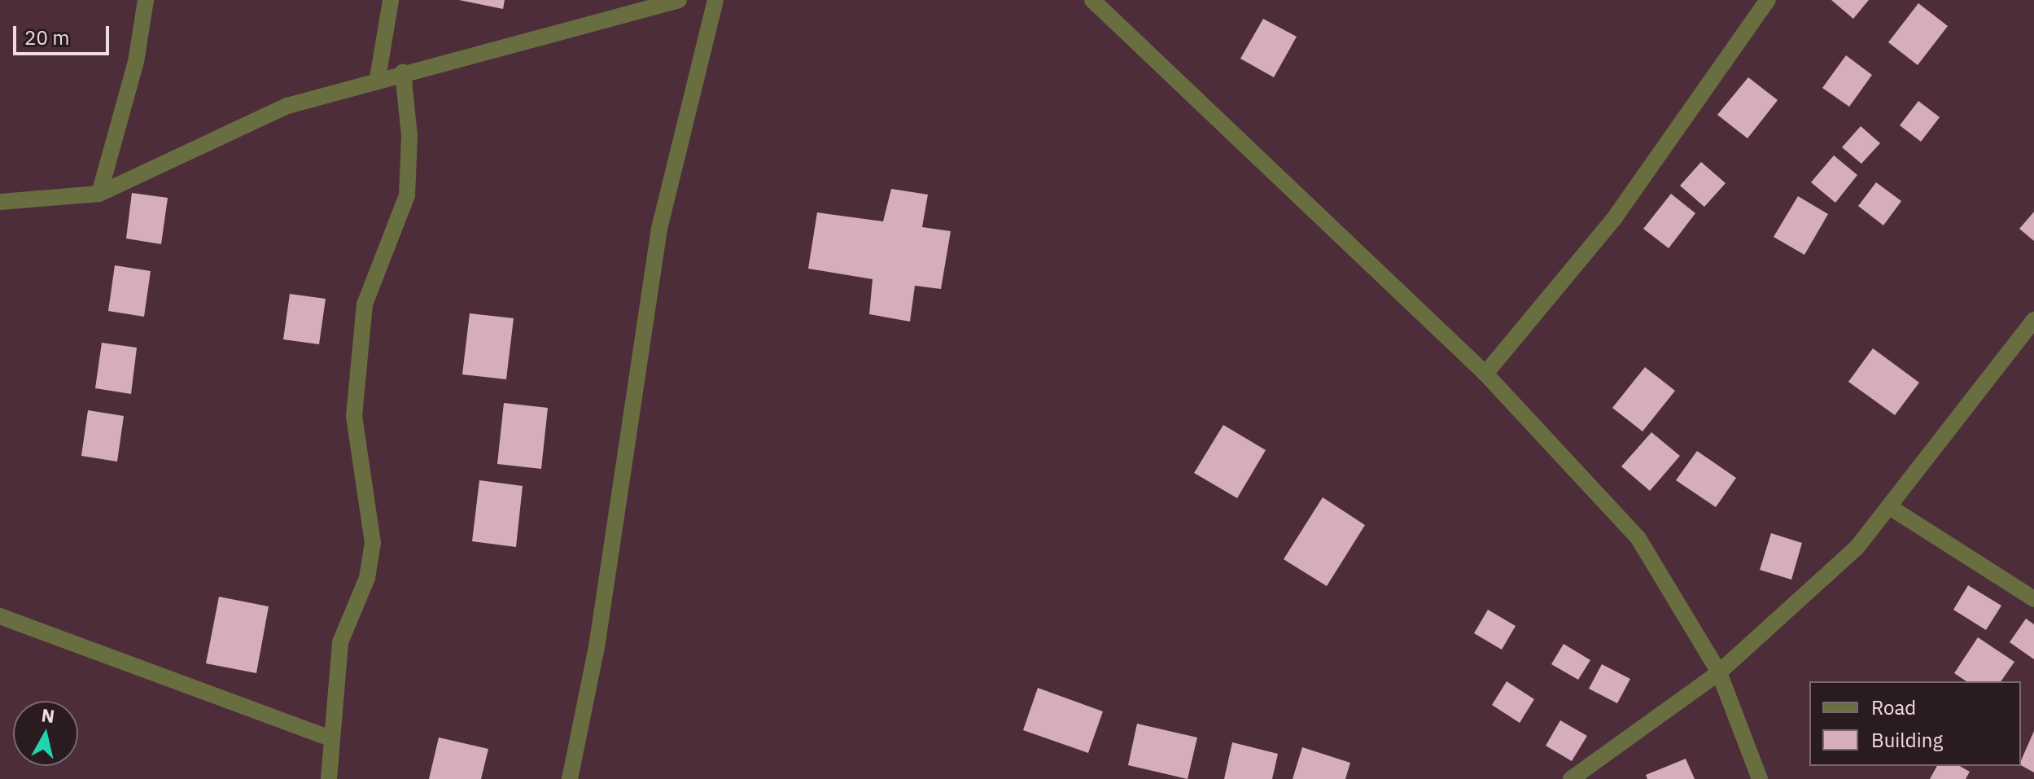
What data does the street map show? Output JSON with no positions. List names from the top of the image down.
{
  "legend": ["Road", "Building"],
  "scale_bar": "20 m",
  "north": "top"
}
